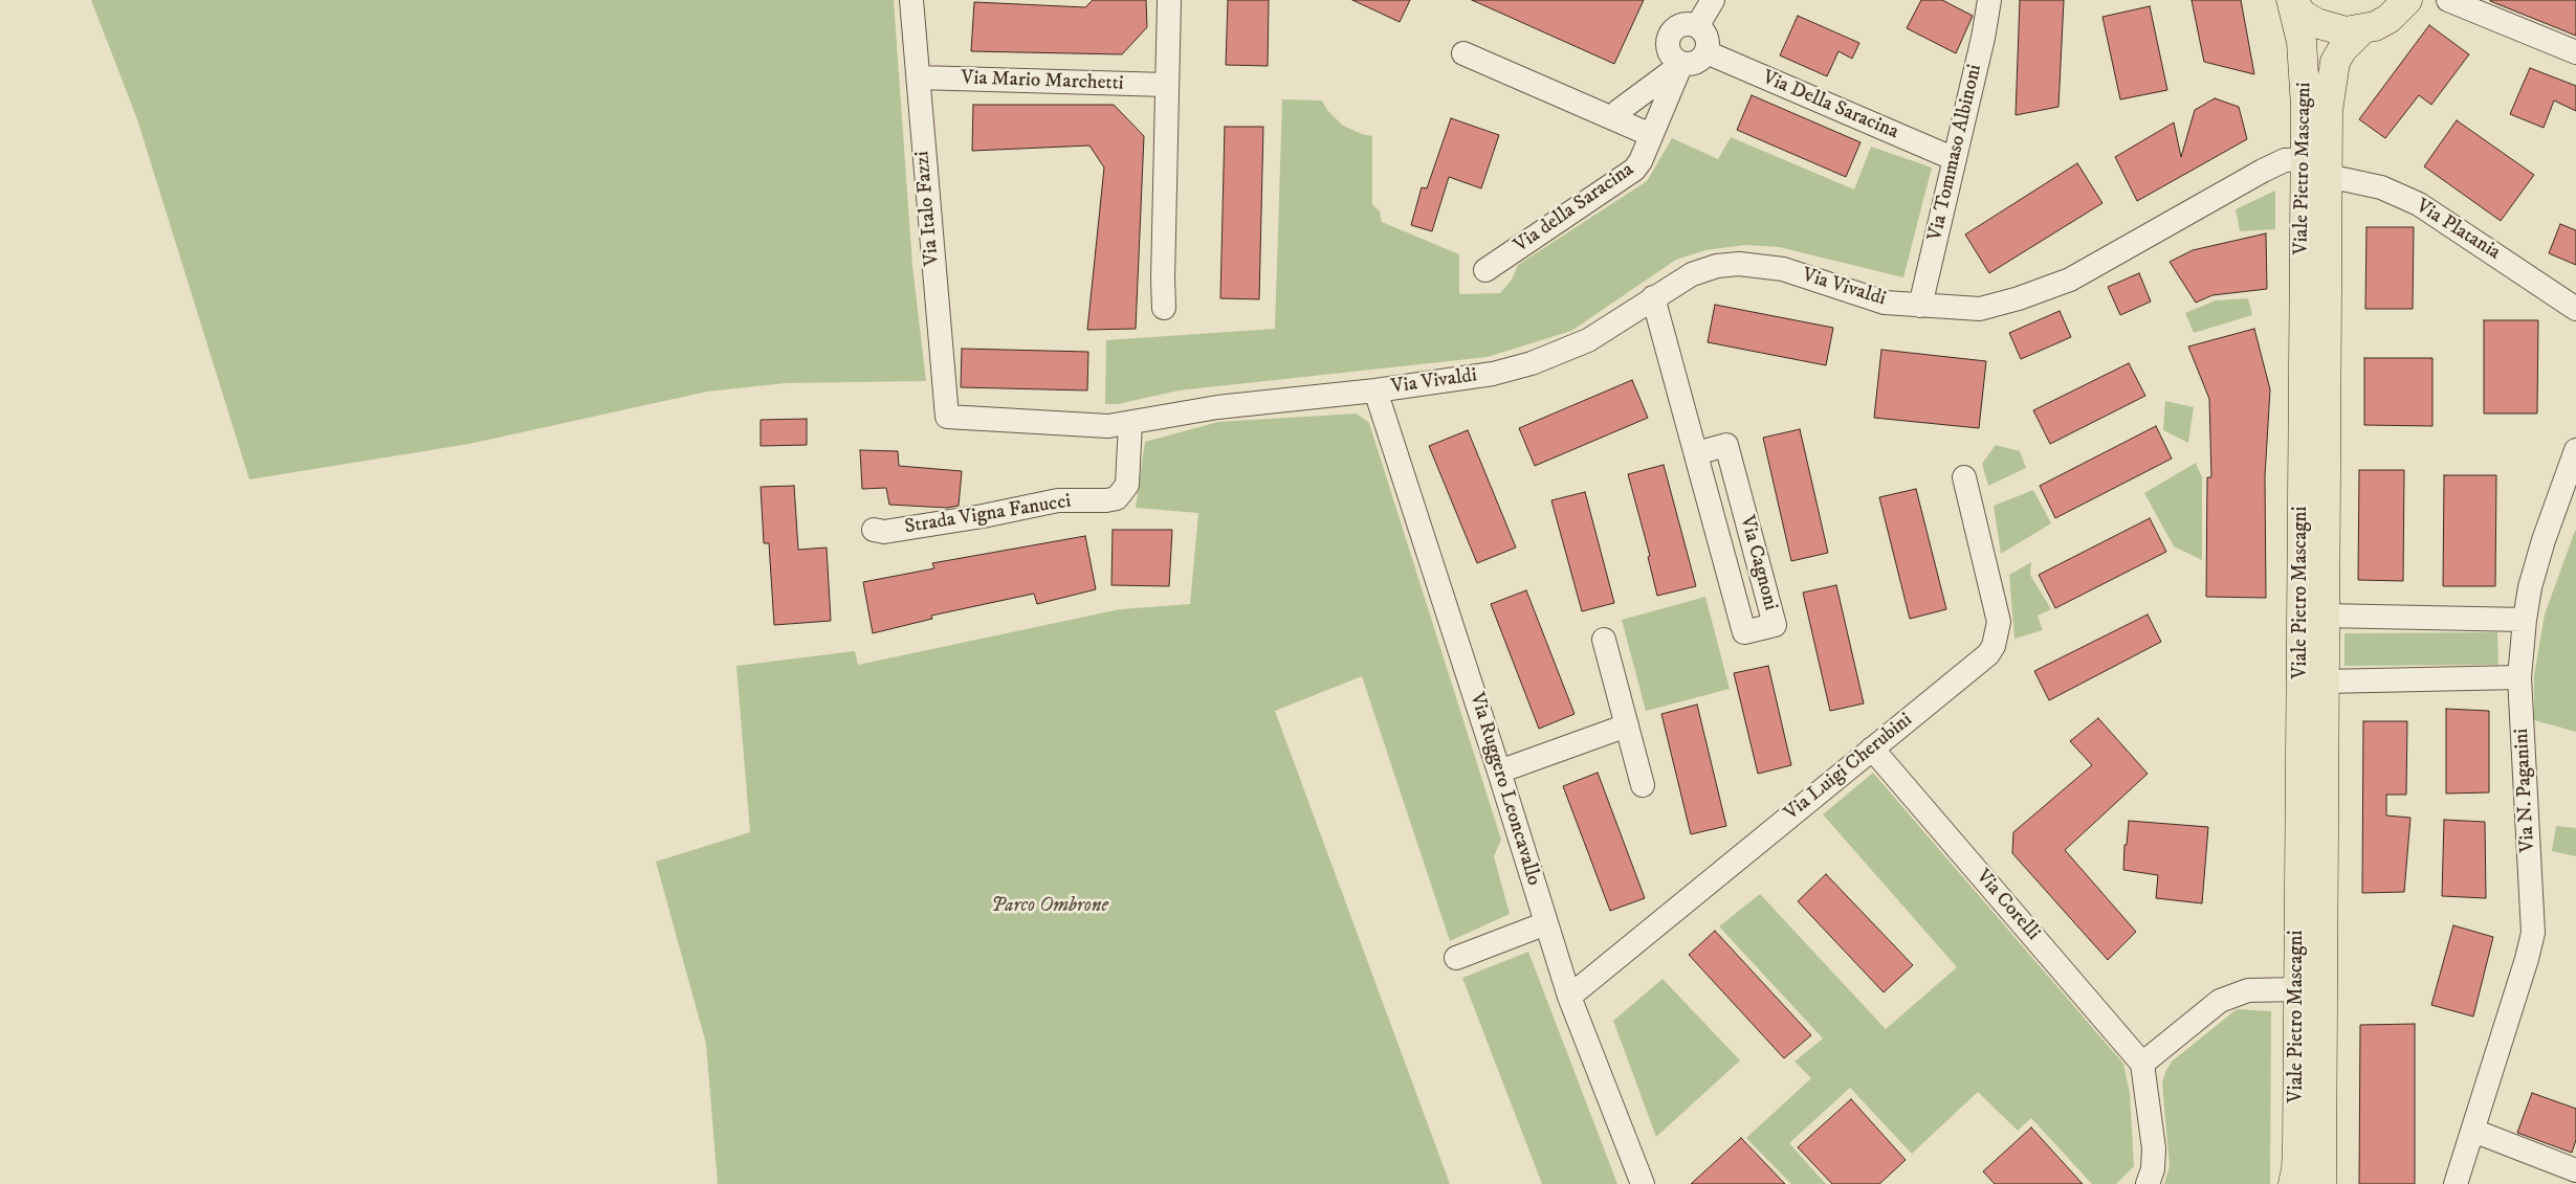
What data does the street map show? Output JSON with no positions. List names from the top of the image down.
{
  "streets": {
    "main road": ["Viale Pietro Mascagni"],
    "street": [
      "Via Mario Marchetti",
      "Via Della Saracina",
      "Via Tommaso Albinoni",
      "Via Italo Fazzi",
      "Via della Saracina",
      "Via Platania",
      "Via Vivaldi",
      "Strada Vigna Fanucci",
      "Via Cagnoni",
      "Via Luigi Cherubini",
      "Via Ruggero Leoncavallo",
      "Via N. Paganini",
      "Via Corelli"
    ]
  },
  "crossings": [
    ["Via Mario Marchetti", "Via Italo Fazzi"],
    ["Via Della Saracina", "Via Tommaso Albinoni"],
    ["Via Della Saracina", "Via della Saracina"],
    ["Via Tommaso Albinoni", "Via Vivaldi"],
    ["Viale Pietro Mascagni", "Via Platania"],
    ["Viale Pietro Mascagni", "Via Vivaldi"],
    ["Via Italo Fazzi", "Strada Vigna Fanucci"],
    ["Via Vivaldi", "Via Cagnoni"],
    ["Via Vivaldi", "Via Ruggero Leoncavallo"],
    ["Via Luigi Cherubini", "Via Ruggero Leoncavallo"],
    ["Via Luigi Cherubini", "Via Corelli"]
  ],
  "parks": ["Parco Ombrone"]
}
